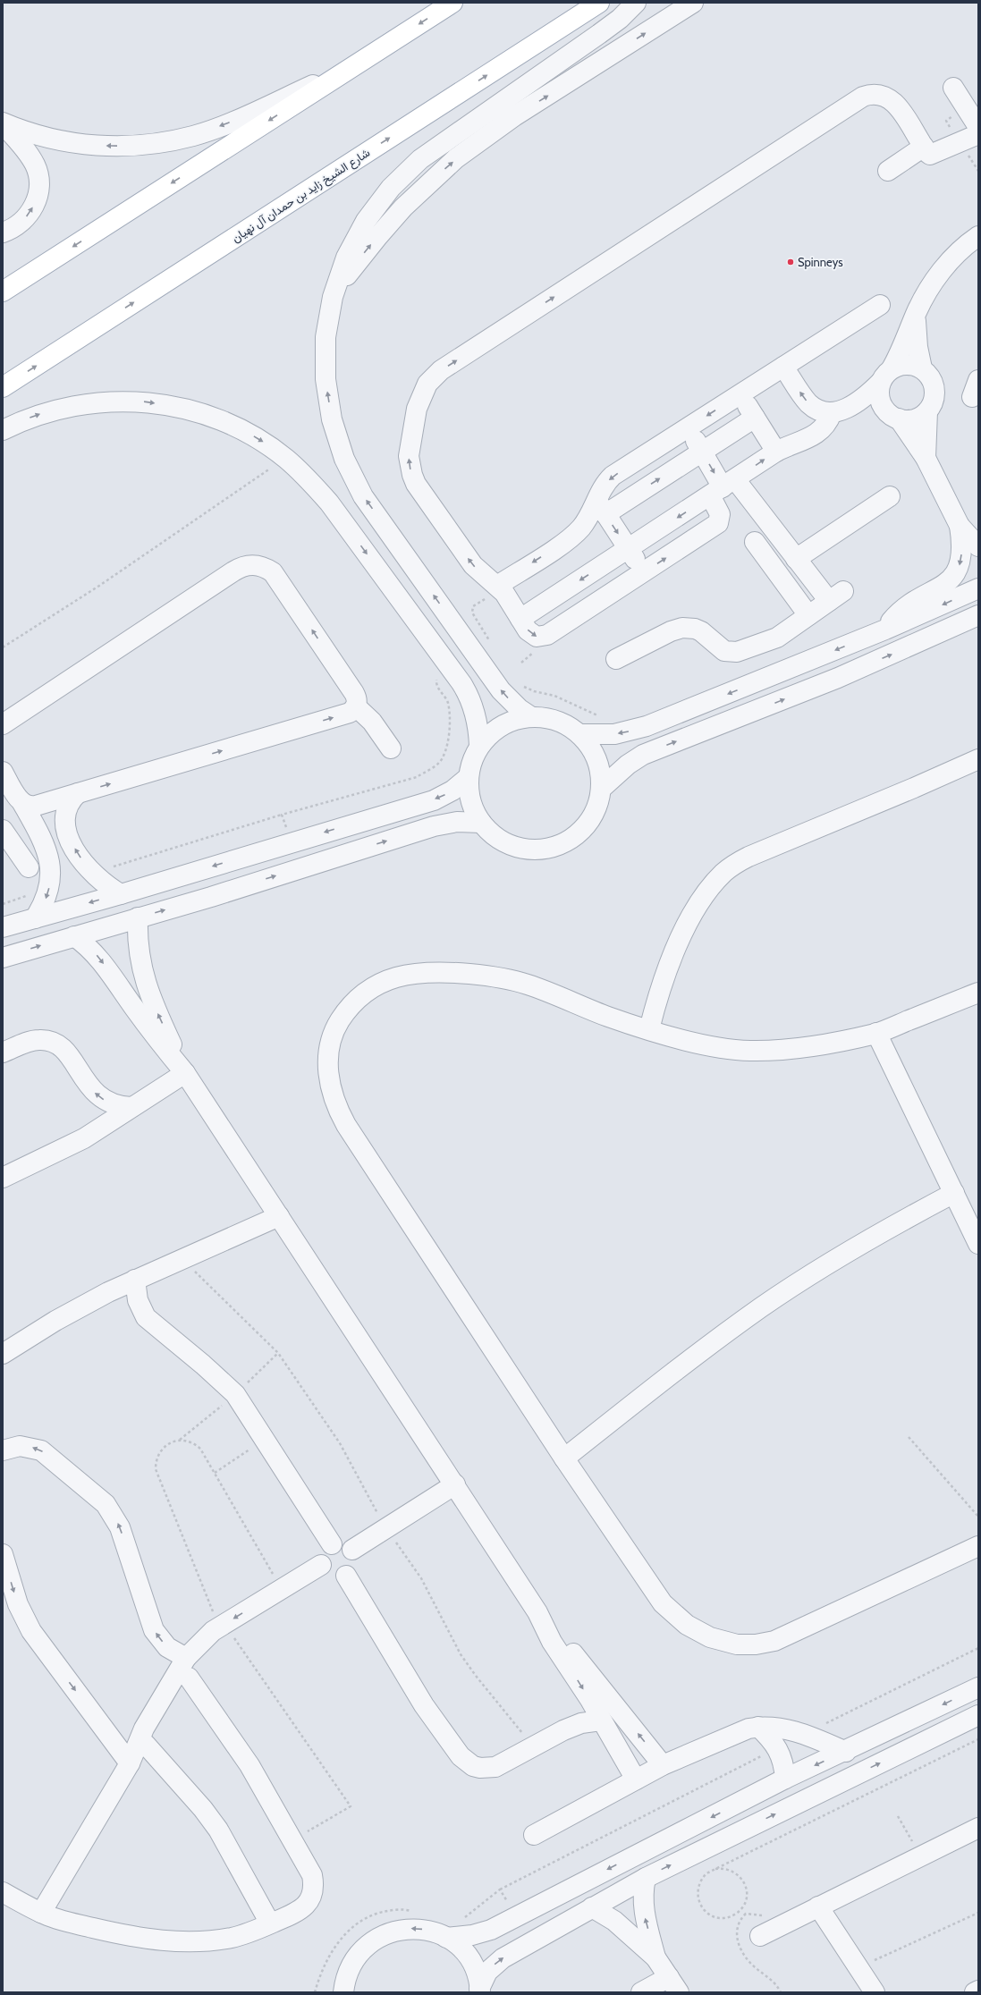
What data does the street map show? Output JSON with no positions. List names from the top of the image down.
{
  "streets": {
    "main road": ["شارع الشيخ زايد بن حمدان آل نهيان"]
  },
  "places": ["Spinneys"]
}
